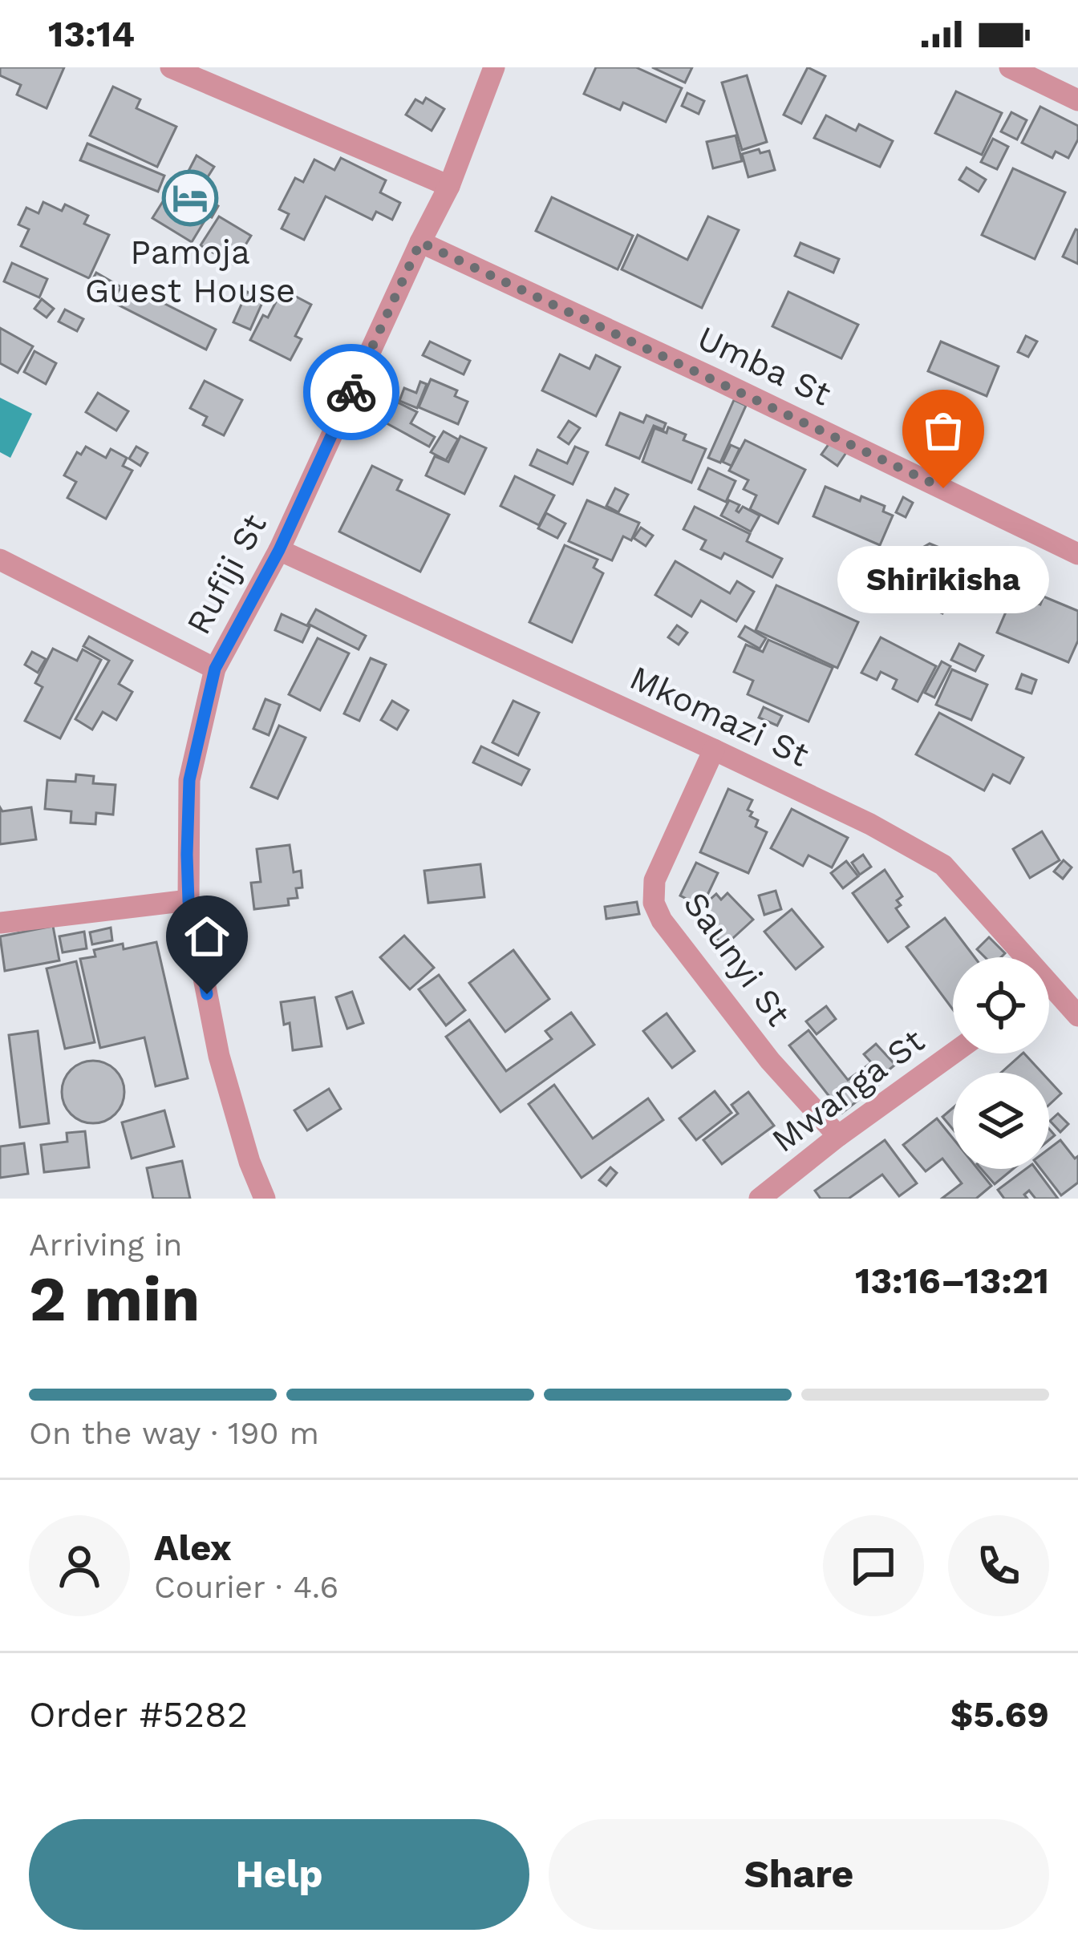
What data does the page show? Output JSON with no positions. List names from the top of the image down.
{
  "streets": {
    "street": [
      "Umba St",
      "Rufiji St",
      "Mkomazi St",
      "Saunyi St",
      "Mwanga St"
    ]
  },
  "crossings": [
    ["Umba St", "Rufiji St"],
    ["Rufiji St", "Mkomazi St"],
    ["Mkomazi St", "Saunyi St"],
    ["Saunyi St", "Mwanga St"]
  ],
  "places": {
    "hotel": ["Pamoja Guest House"],
    "other": ["Shirikisha"]
  },
  "page": {
    "status": "13:14",
    "bubble": "Shirikisha",
    "heading": ["2 min", "Arriving in", "13:16–13:21"],
    "panel": [
      "Alex",
      "Courier · 4.6",
      "Order #5282",
      "$5.69"
    ],
    "bar": "On the way · 190 m",
    "buttons": ["Help", "Share"]
  }
}
